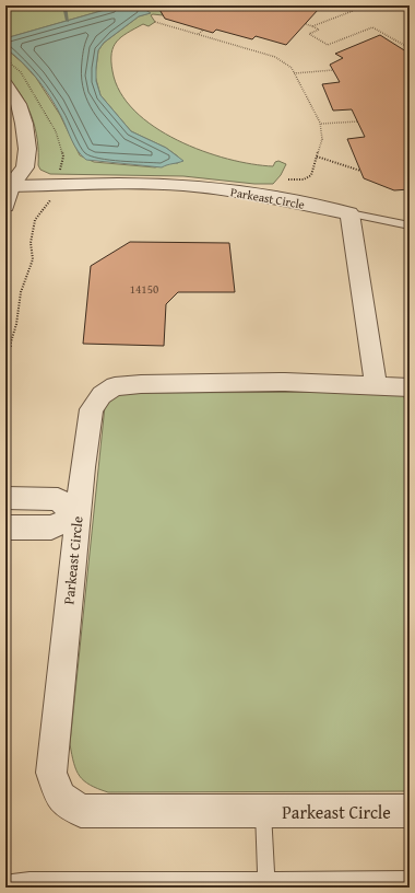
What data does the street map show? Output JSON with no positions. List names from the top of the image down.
{
  "streets": {
    "street": ["Parkeast Circle"]
  },
  "house_numbers": ["14150"]
}
